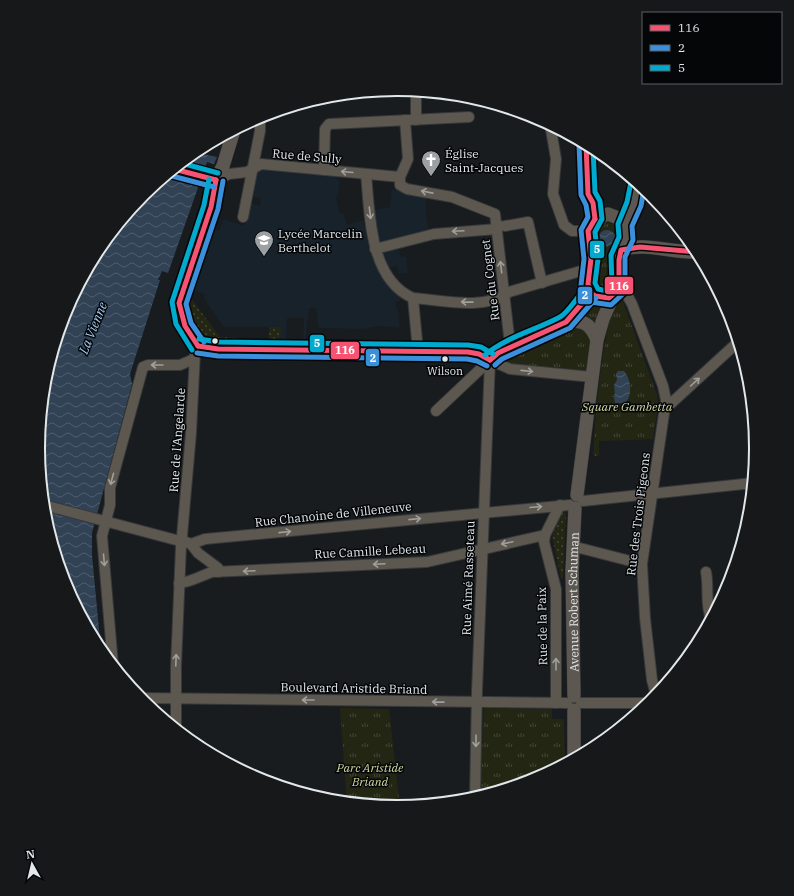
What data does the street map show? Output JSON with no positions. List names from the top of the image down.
{
  "streets": {
    "main road": ["Avenue Robert Schuman"],
    "street": [
      "Rue de Sully",
      "Rue du Cognet",
      "Rue de l'Angelarde",
      "Rue Chanoine de Villeneuve",
      "Rue des Trois Pigeons",
      "Rue Camille Lebeau",
      "Rue Aimé Rasseteau",
      "Rue de la Paix",
      "Boulevard Aristide Briand"
    ]
  },
  "crossings": [
    ["Rue de Sully", "Rue du Cognet"],
    ["Rue de l'Angelarde", "Rue Chanoine de Villeneuve"],
    ["Rue de l'Angelarde", "Boulevard Aristide Briand"],
    ["Rue Chanoine de Villeneuve", "Rue des Trois Pigeons"],
    ["Rue Chanoine de Villeneuve", "Rue Aimé Rasseteau"],
    ["Rue Chanoine de Villeneuve", "Avenue Robert Schuman"],
    ["Rue Camille Lebeau", "Rue Aimé Rasseteau"],
    ["Rue Camille Lebeau", "Rue de la Paix"],
    ["Rue Aimé Rasseteau", "Boulevard Aristide Briand"],
    ["Avenue Robert Schuman", "Rue de la Paix"],
    ["Avenue Robert Schuman", "Boulevard Aristide Briand"],
    ["Rue de la Paix", "Boulevard Aristide Briand"]
  ],
  "one_way": [
    "Rue du Cognet",
    "Rue Chanoine de Villeneuve",
    "Rue Camille Lebeau",
    "Rue de la Paix",
    "Boulevard Aristide Briand"
  ],
  "water": ["La Vienne"],
  "parks": ["Square Gambetta", "Parc Aristide Briand"],
  "places": {
    "church": ["Église Saint-Jacques"],
    "school or university": ["Lycée Marcelin Berthelot"],
    "other": ["Wilson"]
  },
  "lines": ["transit line 2", "transit line 116", "transit line 5"],
  "legend": ["116", "2", "5"],
  "north": "top"
}
